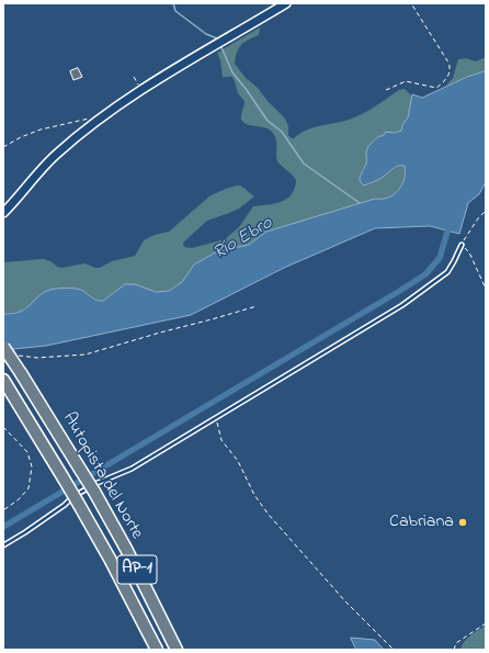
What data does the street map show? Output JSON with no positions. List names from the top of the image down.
{
  "streets": {
    "highway": ["Autopista del Norte", "AP-1"]
  },
  "water": ["Río Ebro"],
  "places": ["Cabriana"]
}
